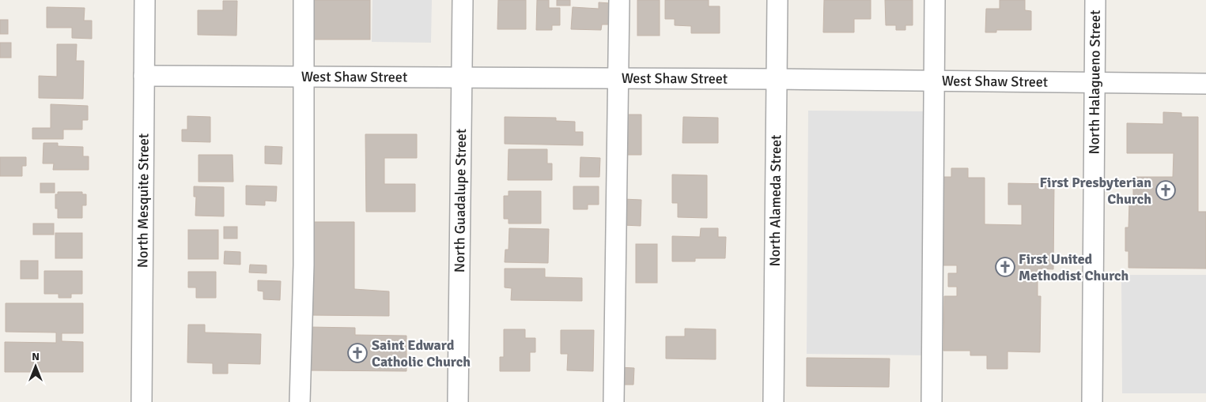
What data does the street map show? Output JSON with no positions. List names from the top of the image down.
{
  "streets": {
    "street": [
      "West Shaw Street",
      "North Halagueno Street",
      "North Mesquite Street",
      "North Guadalupe Street",
      "North Alameda Street"
    ]
  },
  "crossings": [
    ["West Shaw Street", "North Halagueno Street"],
    ["West Shaw Street", "North Mesquite Street"],
    ["West Shaw Street", "North Guadalupe Street"],
    ["West Shaw Street", "North Alameda Street"]
  ],
  "places": {
    "church": ["First Presbyterian Church", "First United Methodist Church", "Saint Edward Catholic Church"]
  },
  "north": "top"
}
